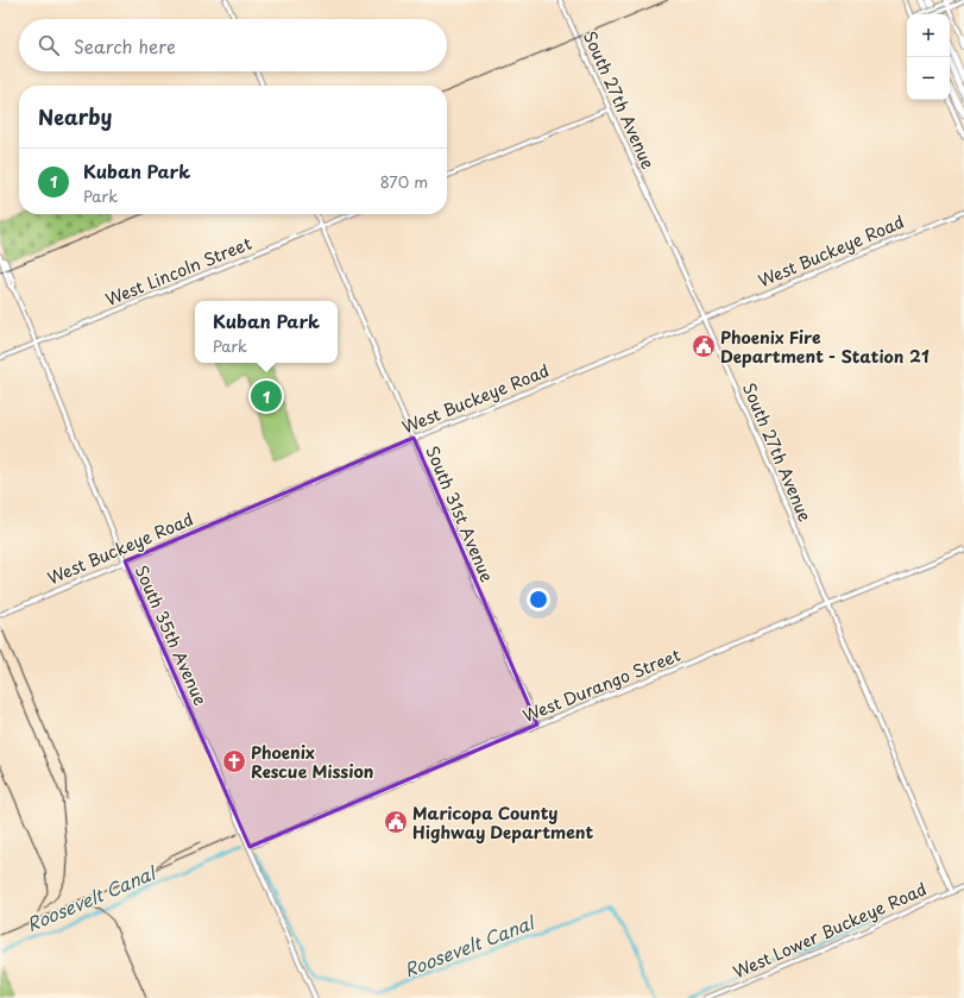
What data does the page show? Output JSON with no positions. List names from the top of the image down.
{
  "streets": {
    "main road": [
      "South 27th Avenue",
      "West Buckeye Road",
      "West Lincoln Street",
      "South 31st Avenue",
      "South 35th Avenue",
      "West Durango Street",
      "West Lower Buckeye Road"
    ]
  },
  "crossings": [
    ["South 27th Avenue", "West Buckeye Road"],
    ["South 27th Avenue", "West Durango Street"],
    ["South 27th Avenue", "West Lower Buckeye Road"],
    ["West Buckeye Road", "South 31st Avenue"],
    ["West Buckeye Road", "South 35th Avenue"],
    ["West Lincoln Street", "South 31st Avenue"],
    ["West Lincoln Street", "South 35th Avenue"],
    ["South 31st Avenue", "West Durango Street"],
    ["South 35th Avenue", "West Durango Street"]
  ],
  "water": ["Roosevelt Canal"],
  "places": {
    "public building": ["Phoenix Fire Department - Station 21", "Maricopa County Highway Department"],
    "church": ["Phoenix Rescue Mission"]
  },
  "page": {
    "map_buttons": ["+", "−"],
    "search": "Search here",
    "heading": "Nearby",
    "list": [
      {
        "mark": "1",
        "name": "Kuban Park",
        "note": "Park",
        "value": "870 m"
      }
    ],
    "popup": ["Kuban Park", "Park"],
    "pins": "1"
  }
}
